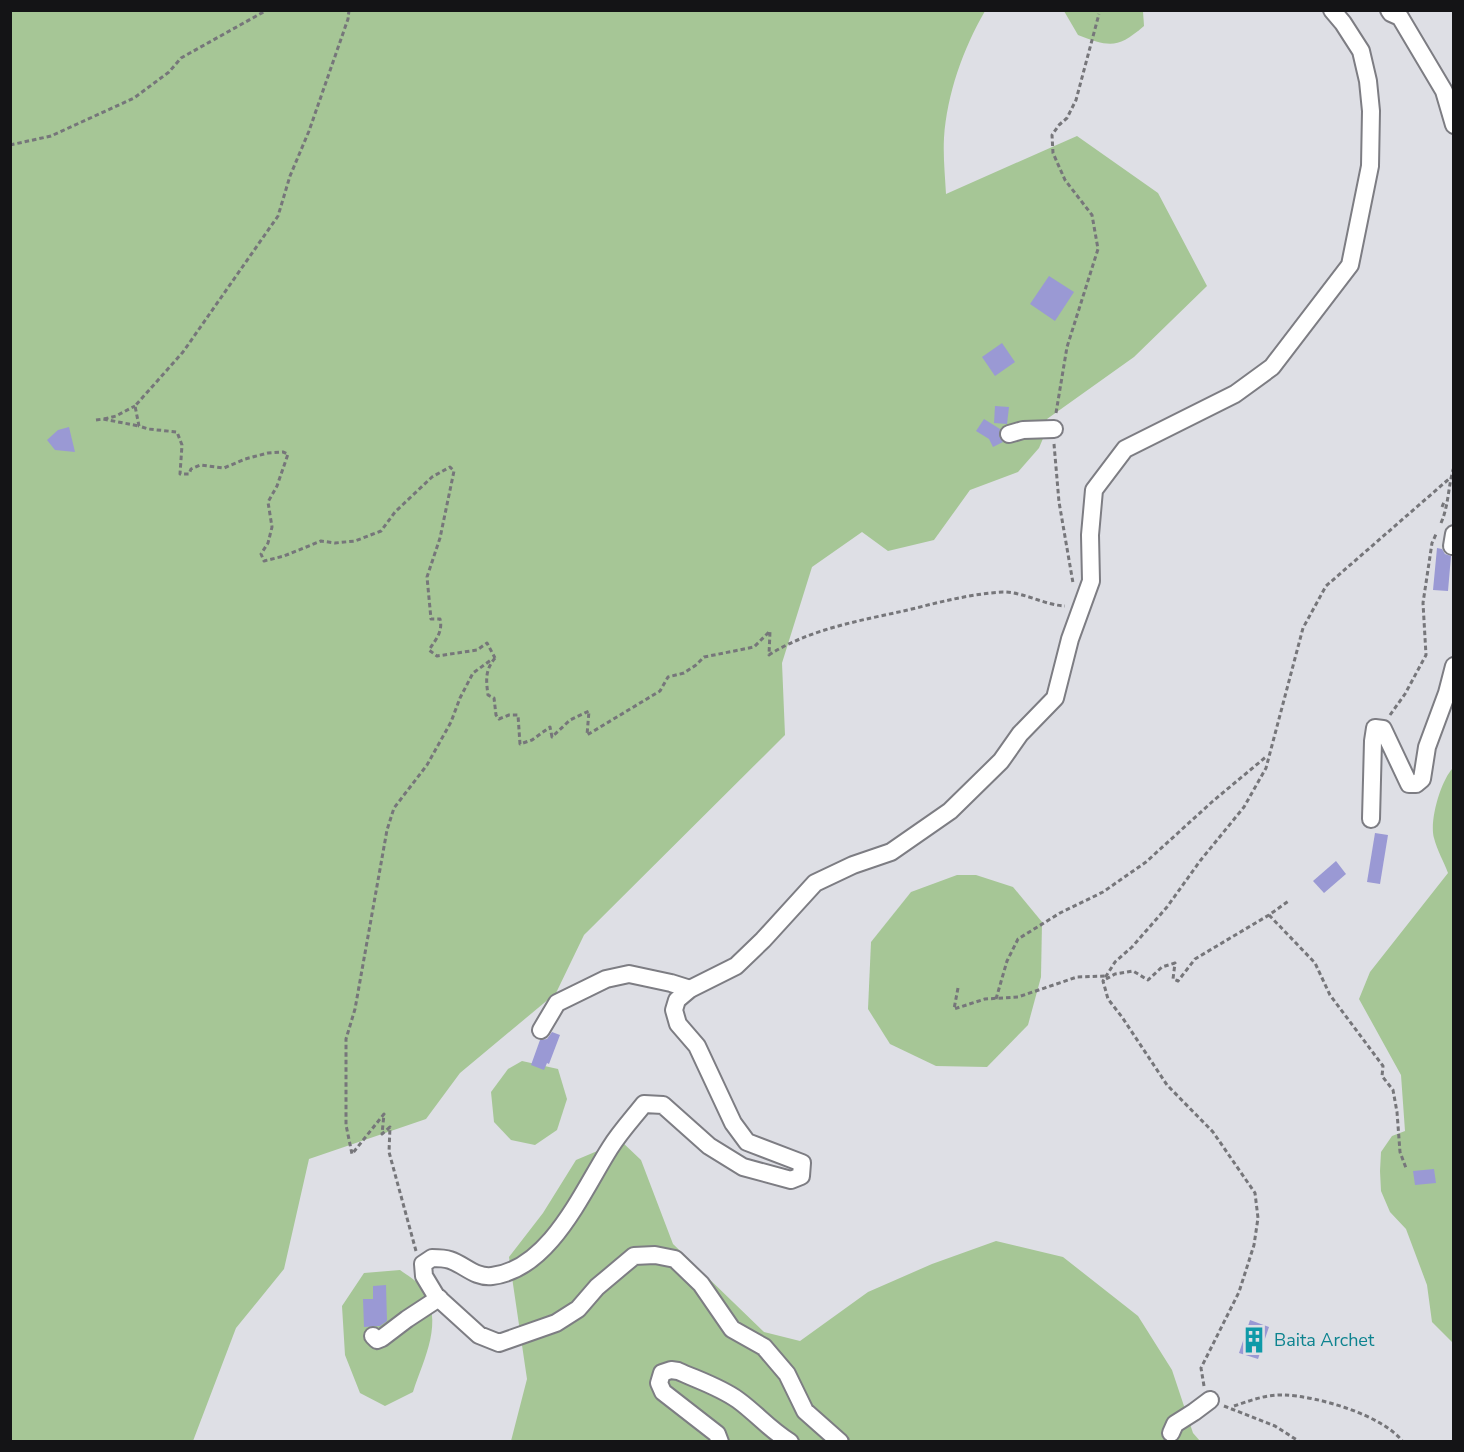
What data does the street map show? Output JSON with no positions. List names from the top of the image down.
{
  "places": {
    "building": ["Baita Archet"]
  }
}
